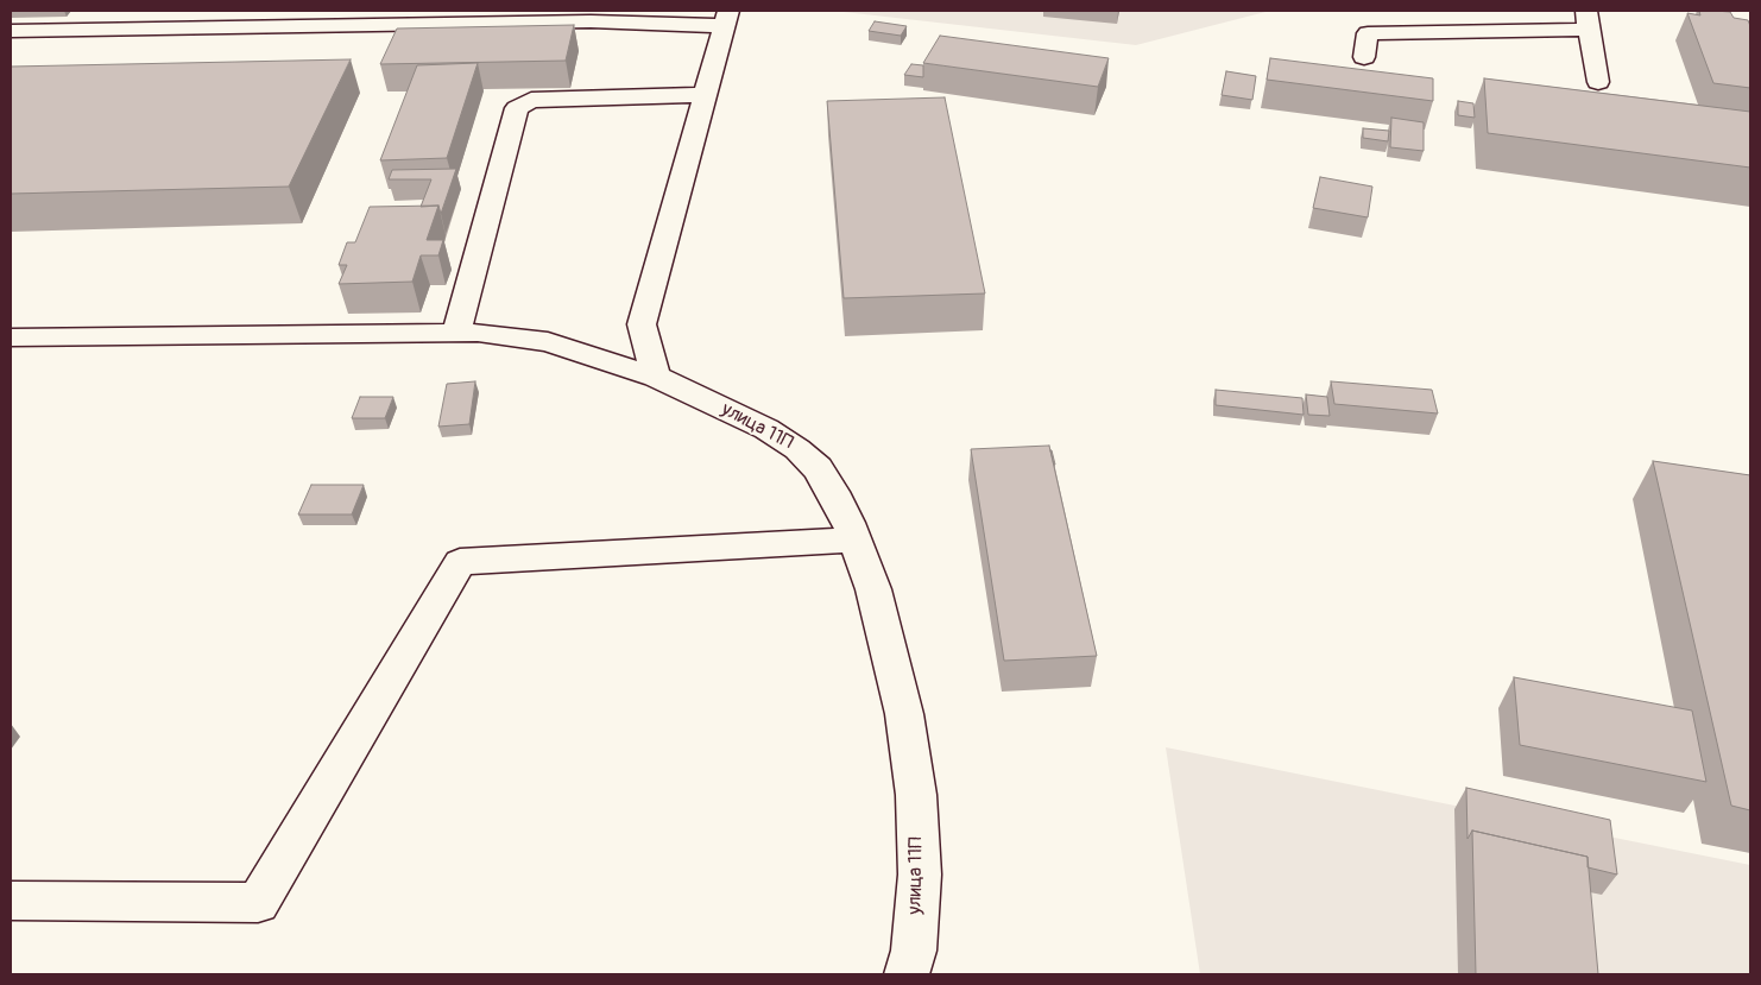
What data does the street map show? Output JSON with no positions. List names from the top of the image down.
{
  "streets": {
    "street": ["улица 11П"]
  }
}
